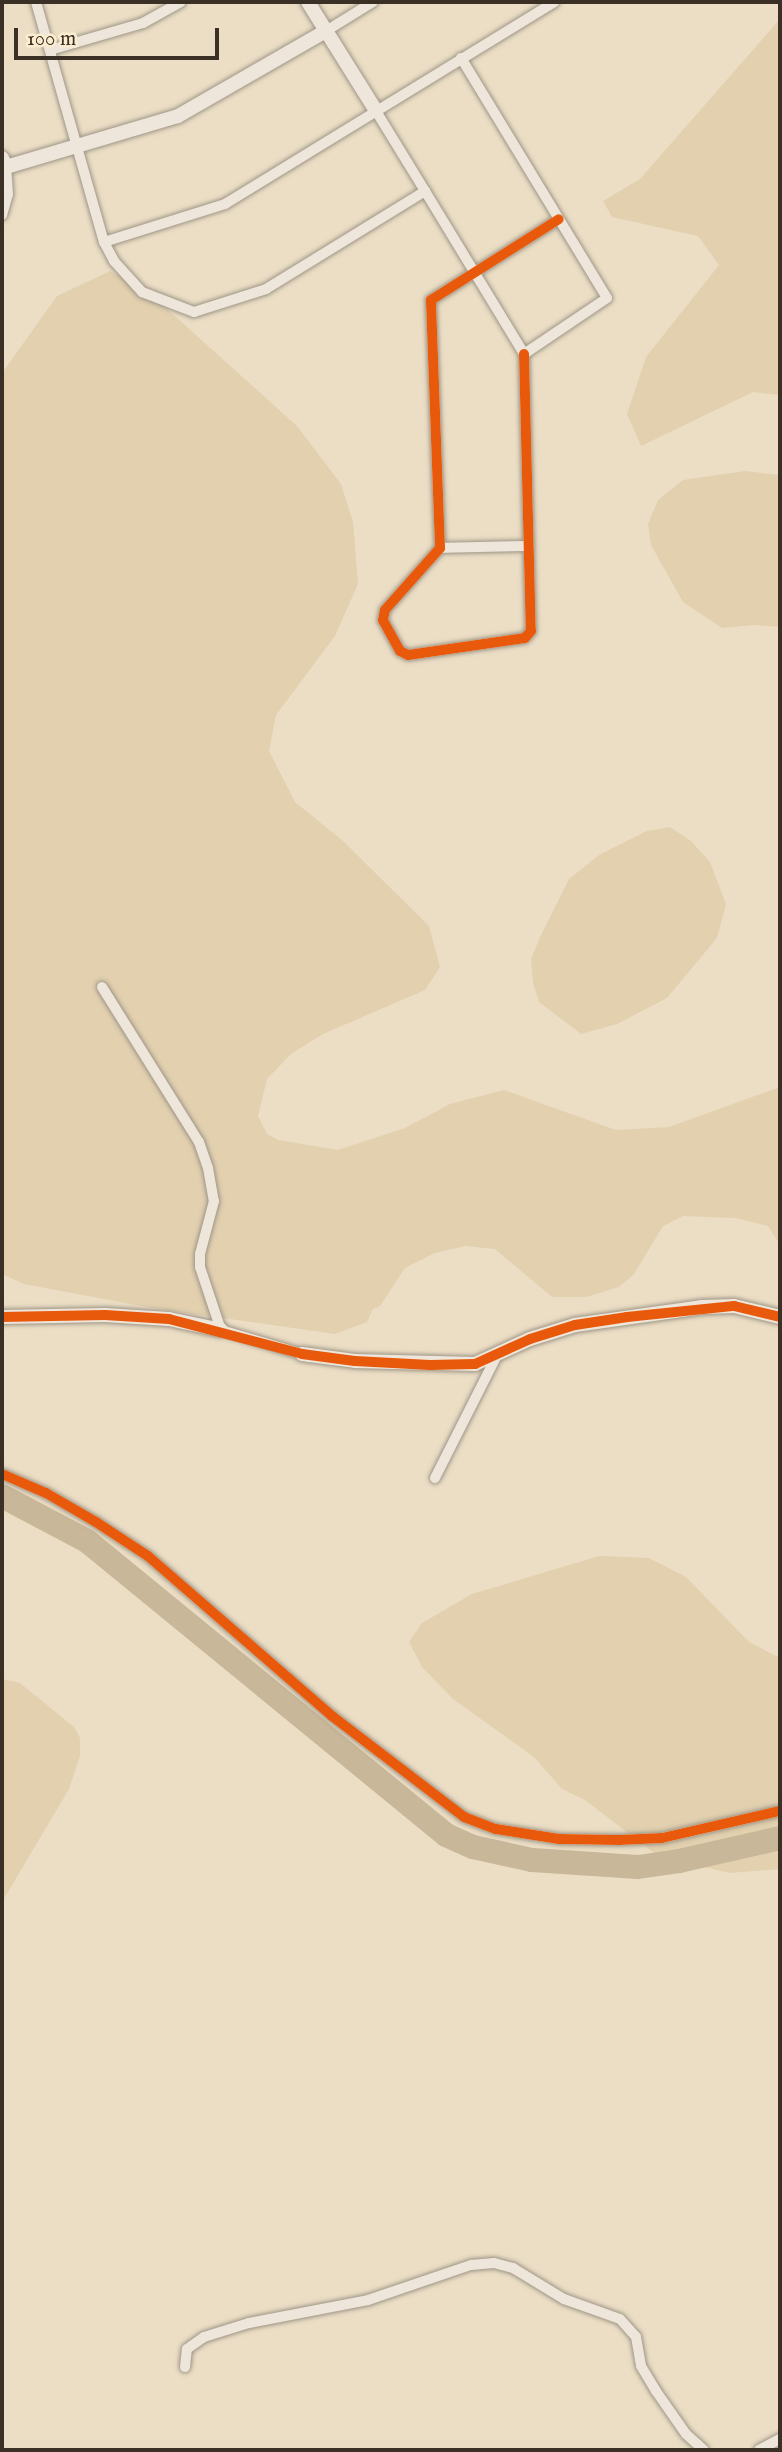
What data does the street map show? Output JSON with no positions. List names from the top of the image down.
{
  "scale_bar": "100 m"
}
